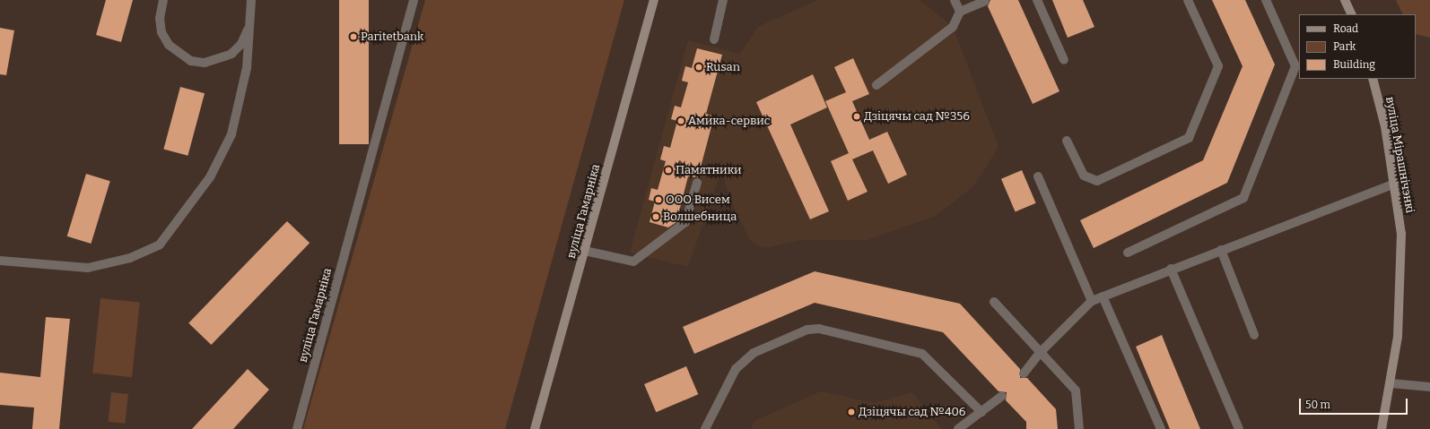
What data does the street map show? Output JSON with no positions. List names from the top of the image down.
{
  "streets": {
    "main road": ["вуліца Мірашнічэнкі", "вуліца Гамарніка"]
  },
  "places": [
    "Paritetbank",
    "Rusan",
    "Дзіцячы сад №356",
    "Амика-сервис",
    "Памятники",
    "ООО Висем",
    "Волшебница",
    "Дзіцячы сад №406"
  ],
  "legend": ["Road", "Park", "Building"],
  "scale_bar": "50 m"
}
